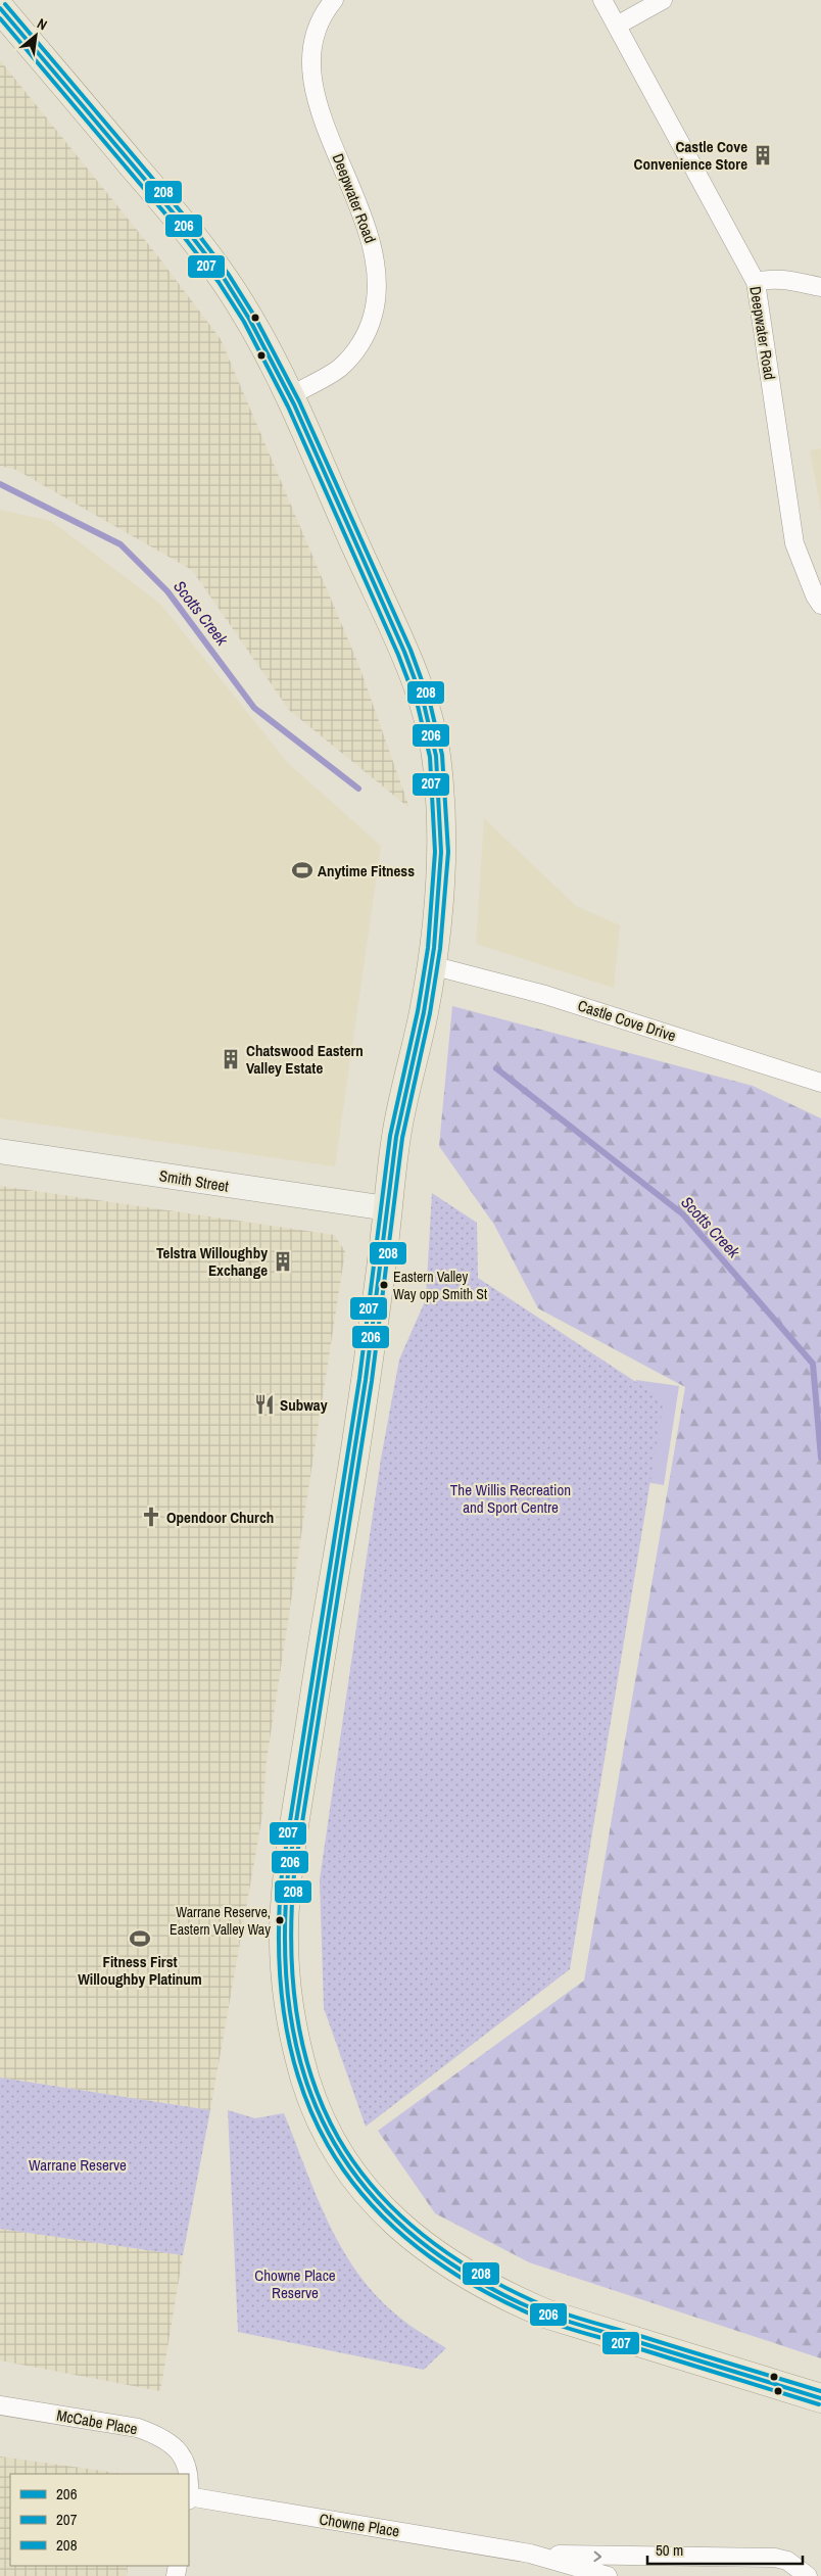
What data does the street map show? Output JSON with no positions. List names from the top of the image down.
{
  "streets": {
    "street": [
      "Deepwater Road",
      "Castle Cove Drive",
      "Smith Street",
      "McCabe Place",
      "Chowne Place"
    ]
  },
  "one_way": ["Chowne Place"],
  "water": ["Scotts Creek"],
  "parks": ["The Willis Recreation and Sport Centre", "Warrane Reserve", "Chowne Place Reserve"],
  "places": {
    "building": ["Castle Cove Convenience Store", "Chatswood Eastern Valley Estate", "Telstra Willoughby Exchange"],
    "sports": ["Anytime Fitness", "Fitness First Willoughby Platinum"],
    "other": ["Eastern Valley Way opp Smith St", "Warrane Reserve, Eastern Valley Way"],
    "restaurant": ["Subway"],
    "church": ["Opendoor Church"]
  },
  "lines": ["transit line 208", "transit line 206", "transit line 207"],
  "legend": ["206", "207", "208"],
  "scale_bar": "50 m",
  "north": "top right"
}
